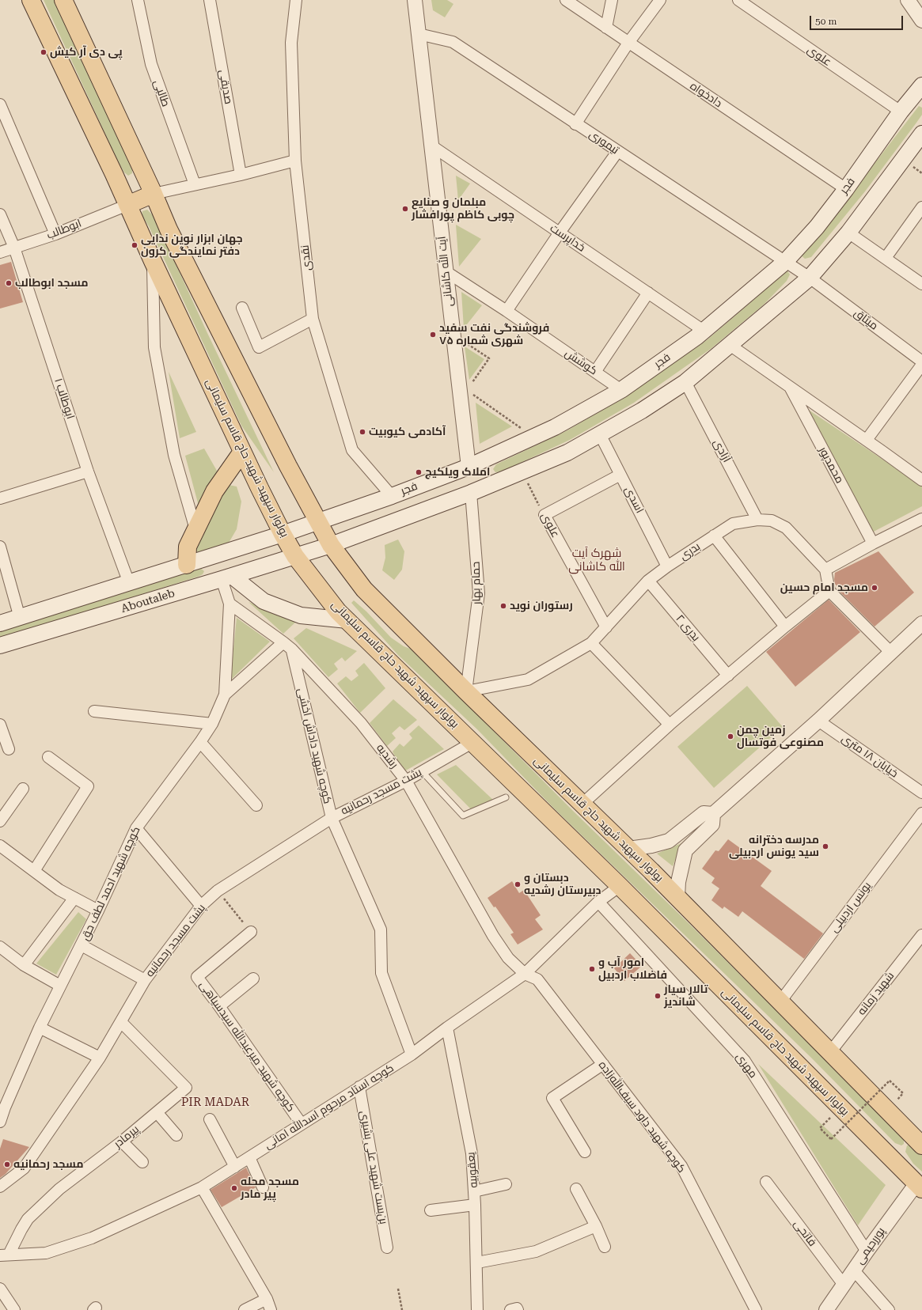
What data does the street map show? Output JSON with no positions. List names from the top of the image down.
{
  "streets": {
    "main road": ["فجر", "بولوار سپهبد شهید حاج قاسم سلیمانی", "Aboutaleb"],
    "street": [
      "علوی",
      "صدیقی",
      "طالبی",
      "دادخواه",
      "تیموری",
      "ابوطالب",
      "خداپرست",
      "نقدی",
      "آیت الله کاشانی",
      "میثاق",
      "کوشش",
      "ابوطالب ۱",
      "آزادی",
      "محمدپور",
      "اسدی",
      "بدری",
      "حمام بهار",
      "بدری ۲",
      "کوچه شهید داداش اخشی",
      "رشدیه",
      "خیابان ۱۸ متری",
      "پشت مسجد رحمانیه",
      "کوچه شهید احمد لطف حق",
      "یونس اردبیلی",
      "شهید زمانه",
      "کوچه شهید میرعبدالله سیدسیاهی",
      "مهری",
      "کوچه استاد مرحوم اسدالله امانی",
      "کوچه شهید داود سیف‌الله‌زاده",
      "پیرمادر",
      "بن‌بست شهید علی بشیری",
      "یعقوبیه",
      "فاتحی",
      "پوررحیمی"
    ]
  },
  "crossings": [
    ["علوی", "فجر"],
    ["علوی", "بدری"],
    ["دادخواه", "فجر"],
    ["تیموری", "فجر"],
    ["تیموری", "آیت الله کاشانی"],
    ["تیموری", "میثاق"],
    ["فجر", "خداپرست"],
    ["فجر", "نقدی"],
    ["فجر", "آیت الله کاشانی"],
    ["فجر", "کوشش"],
    ["فجر", "بولوار سپهبد شهید حاج قاسم سلیمانی"],
    ["فجر", "Aboutaleb"],
    ["ابوطالب", "ابوطالب ۱"],
    ["ابوطالب", "بولوار سپهبد شهید حاج قاسم سلیمانی"],
    ["خداپرست", "آیت الله کاشانی"],
    ["آیت الله کاشانی", "کوشش"],
    ["ابوطالب ۱", "Aboutaleb"],
    ["آزادی", "بدری"],
    ["بولوار سپهبد شهید حاج قاسم سلیمانی", "بدری"],
    ["بولوار سپهبد شهید حاج قاسم سلیمانی", "حمام بهار"],
    ["بولوار سپهبد شهید حاج قاسم سلیمانی", "Aboutaleb"],
    ["بولوار سپهبد شهید حاج قاسم سلیمانی", "پشت مسجد رحمانیه"],
    ["بولوار سپهبد شهید حاج قاسم سلیمانی", "یونس اردبیلی"],
    ["بولوار سپهبد شهید حاج قاسم سلیمانی", "شهید زمانه"],
    ["بولوار سپهبد شهید حاج قاسم سلیمانی", "کوچه استاد مرحوم اسدالله امانی"],
    ["بولوار سپهبد شهید حاج قاسم سلیمانی", "پوررحیمی"],
    ["اسدی", "بدری"],
    ["بدری", "حمام بهار"],
    ["بدری", "بدری ۲"],
    ["Aboutaleb", "کوچه شهید احمد لطف حق"],
    ["کوچه شهید داداش اخشی", "رشدیه"],
    ["کوچه شهید داداش اخشی", "پشت مسجد رحمانیه"],
    ["کوچه شهید داداش اخشی", "کوچه استاد مرحوم اسدالله امانی"],
    ["رشدیه", "پشت مسجد رحمانیه"],
    ["رشدیه", "کوچه شهید احمد لطف حق"],
    ["رشدیه", "کوچه استاد مرحوم اسدالله امانی"],
    ["رشدیه", "کوچه شهید داود سیف‌الله‌زاده"],
    ["پشت مسجد رحمانیه", "پیرمادر"],
    ["کوچه شهید میرعبدالله سیدسیاهی", "کوچه استاد مرحوم اسدالله امانی"],
    ["مهری", "کوچه استاد مرحوم اسدالله امانی"],
    ["مهری", "پوررحیمی"],
    ["کوچه استاد مرحوم اسدالله امانی", "کوچه شهید داود سیف‌الله‌زاده"],
    ["کوچه استاد مرحوم اسدالله امانی", "پیرمادر"],
    ["کوچه استاد مرحوم اسدالله امانی", "بن‌بست شهید علی بشیری"],
    ["کوچه استاد مرحوم اسدالله امانی", "یعقوبیه"],
    ["فاتحی", "پوررحیمی"]
  ],
  "districts": ["شهرک آیت الله کاشانی", "PIR MADAR"],
  "places": [
    "پی دی آر کیش",
    "مبلمان و صنایع چوبی کاظم پورافشار",
    "جهان ابزار نوین ندایی دفتر نمایندگی کرون",
    "مسجد ابوطالب",
    "فروشندگی نفت سفید شهری شماره ۷۵",
    "آکادمی کیوبیت",
    "املاک ویلکیج",
    "مسجد امام حسین",
    "رستوران نوید",
    "زمین چمن مصنوعی فوتسال",
    "مدرسه دخترانه سید یونس اردبیلی",
    "دبستان و دبیرستان رشدیه",
    "امور آب و فاضلاب اردبیل",
    "تالار سیار شاندیز",
    "مسجد رحمانیه",
    "مسجد محله پیر مادر"
  ],
  "scale_bar": "50 m"
}
